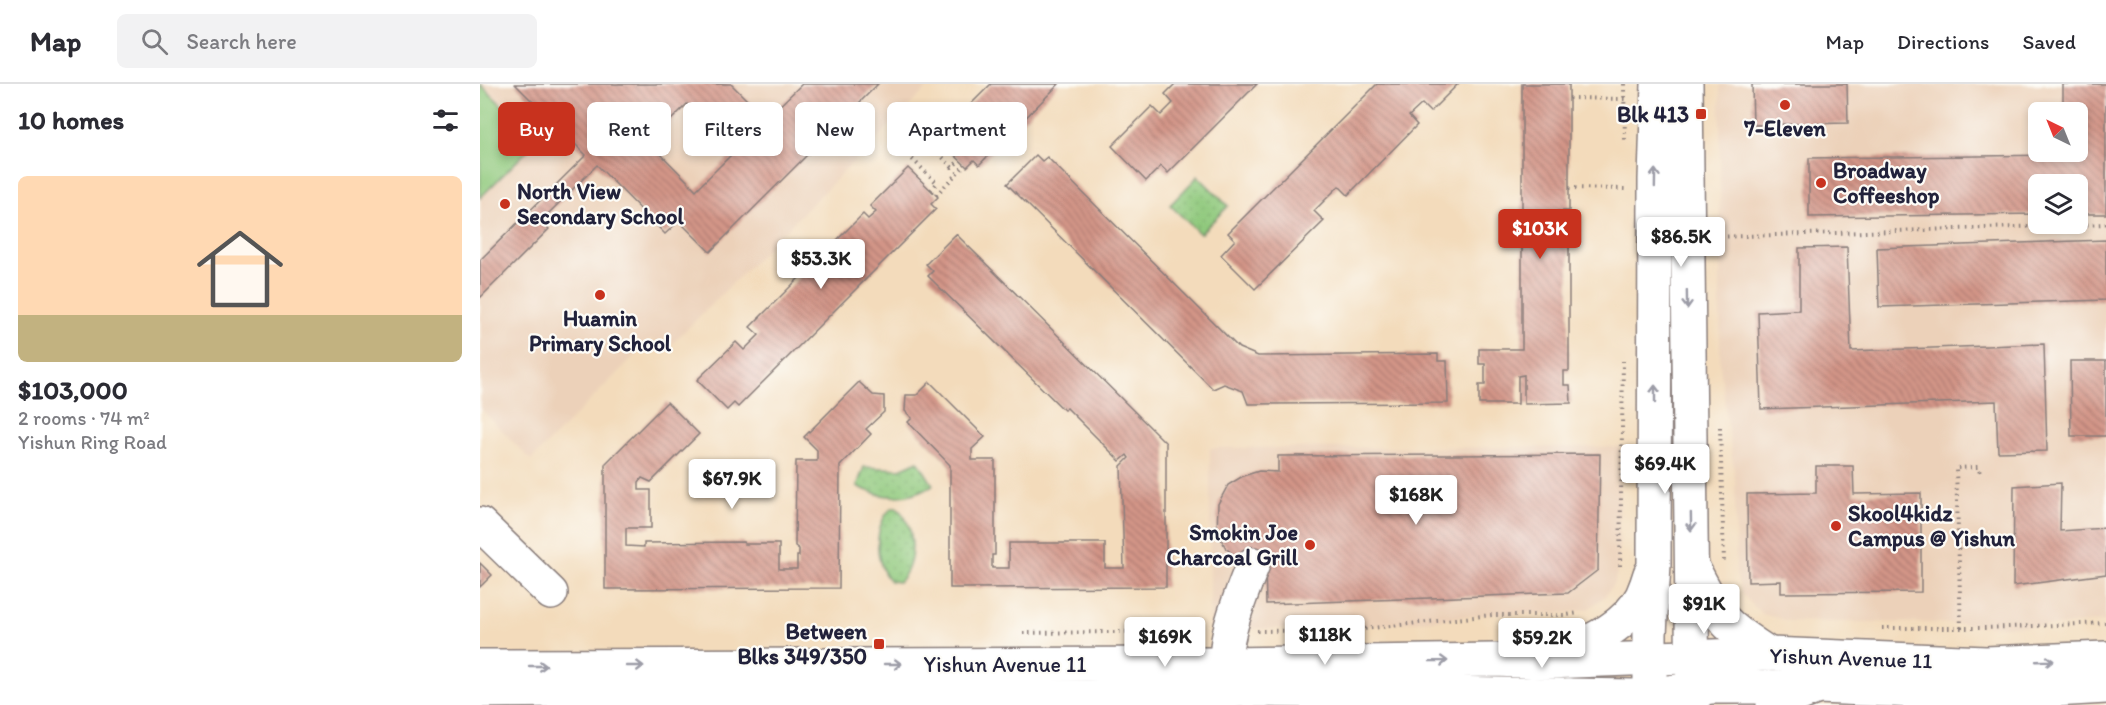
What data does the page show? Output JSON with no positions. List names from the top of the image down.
{
  "streets": {
    "street": ["Yishun Avenue 11"]
  },
  "places": {
    "other": [
      "7-Eleven",
      "Broadway Coffeeshop",
      "North View Secondary School",
      "Huamin Primary School",
      "Skool4kidz Campus @ Yishun",
      "Smokin Joe Charcoal Grill"
    ],
    "transit": ["Blk 413", "Between Blks 349/350"]
  },
  "north": "top left",
  "page": {
    "header": "Map",
    "search": "Search here",
    "nav": ["Map", "Directions", "Saved"],
    "heading": "10 homes",
    "chip": [
      "Buy",
      "Rent",
      "Filters",
      "New",
      "Apartment"
    ],
    "list": [
      {
        "name": "$103,000",
        "note": "2 rooms · 74 m² · Yishun Ring Road"
      }
    ],
    "price": [
      "$103K",
      "$86.5K",
      "$53.3K",
      "$69.4K",
      "$67.9K",
      "$168K",
      "$91K",
      "$118K",
      "$169K",
      "$59.2K"
    ]
  }
}
